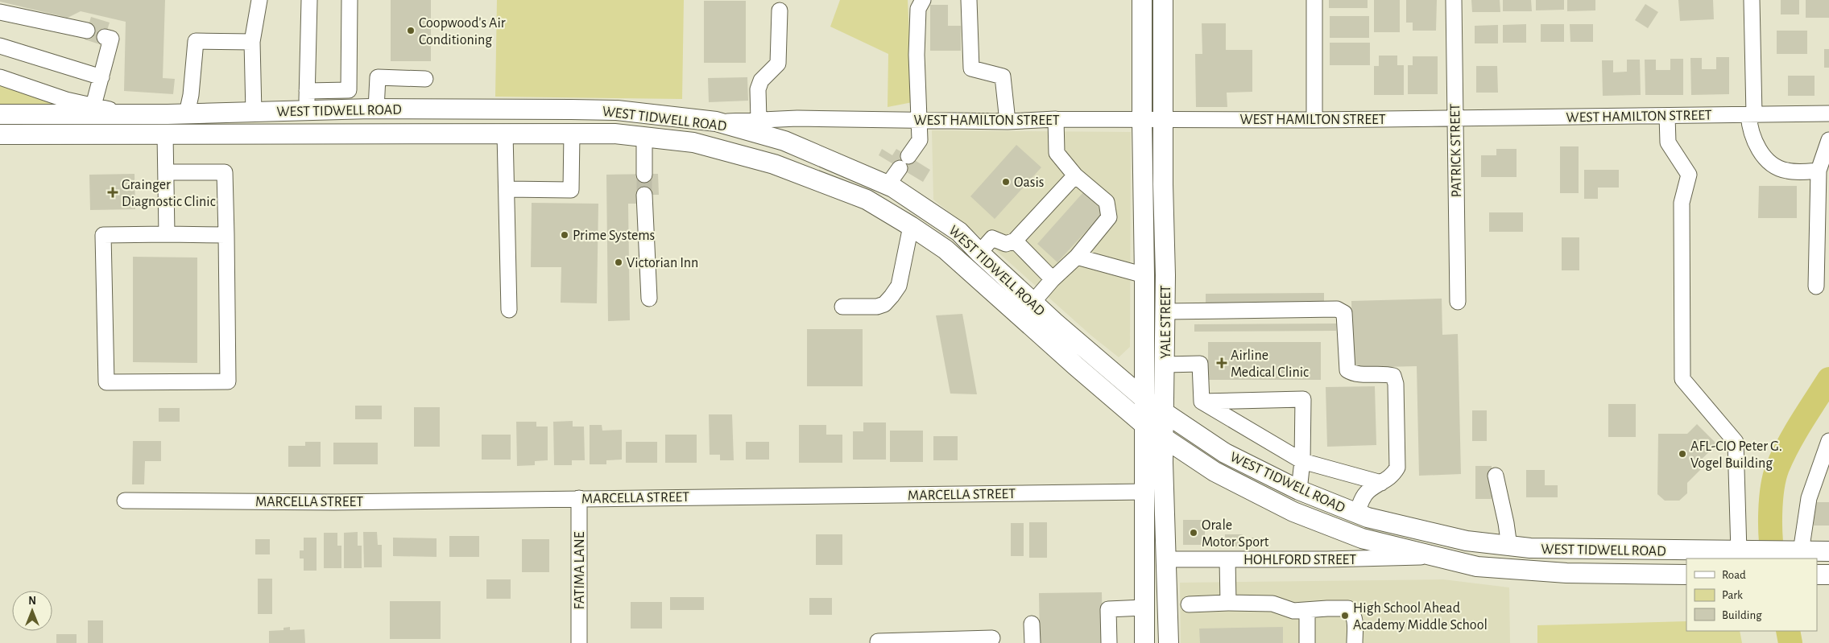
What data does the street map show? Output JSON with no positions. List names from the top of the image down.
{
  "streets": {
    "main road": ["WEST TIDWELL ROAD", "YALE STREET"],
    "street": [
      "WEST HAMILTON STREET",
      "PATRICK STREET",
      "MARCELLA STREET",
      "HOHLFORD STREET",
      "FATIMA LANE"
    ]
  },
  "crossings": [
    ["WEST TIDWELL ROAD", "WEST HAMILTON STREET"],
    ["WEST TIDWELL ROAD", "YALE STREET"],
    ["WEST TIDWELL ROAD", "HOHLFORD STREET"],
    ["WEST HAMILTON STREET", "PATRICK STREET"],
    ["WEST HAMILTON STREET", "YALE STREET"],
    ["YALE STREET", "MARCELLA STREET"],
    ["YALE STREET", "HOHLFORD STREET"],
    ["MARCELLA STREET", "FATIMA LANE"]
  ],
  "places": {
    "other": [
      "Coopwood's Air Conditioning",
      "Oasis",
      "Prime Systems",
      "Victorian Inn",
      "AFL-CIO Peter G. Vogel Building",
      "Orale Motor Sport",
      "High School Ahead Academy Middle School"
    ],
    "health": ["Grainger Diagnostic Clinic", "Airline Medical Clinic"]
  },
  "legend": ["Road", "Park", "Building"],
  "north": "top"
}
